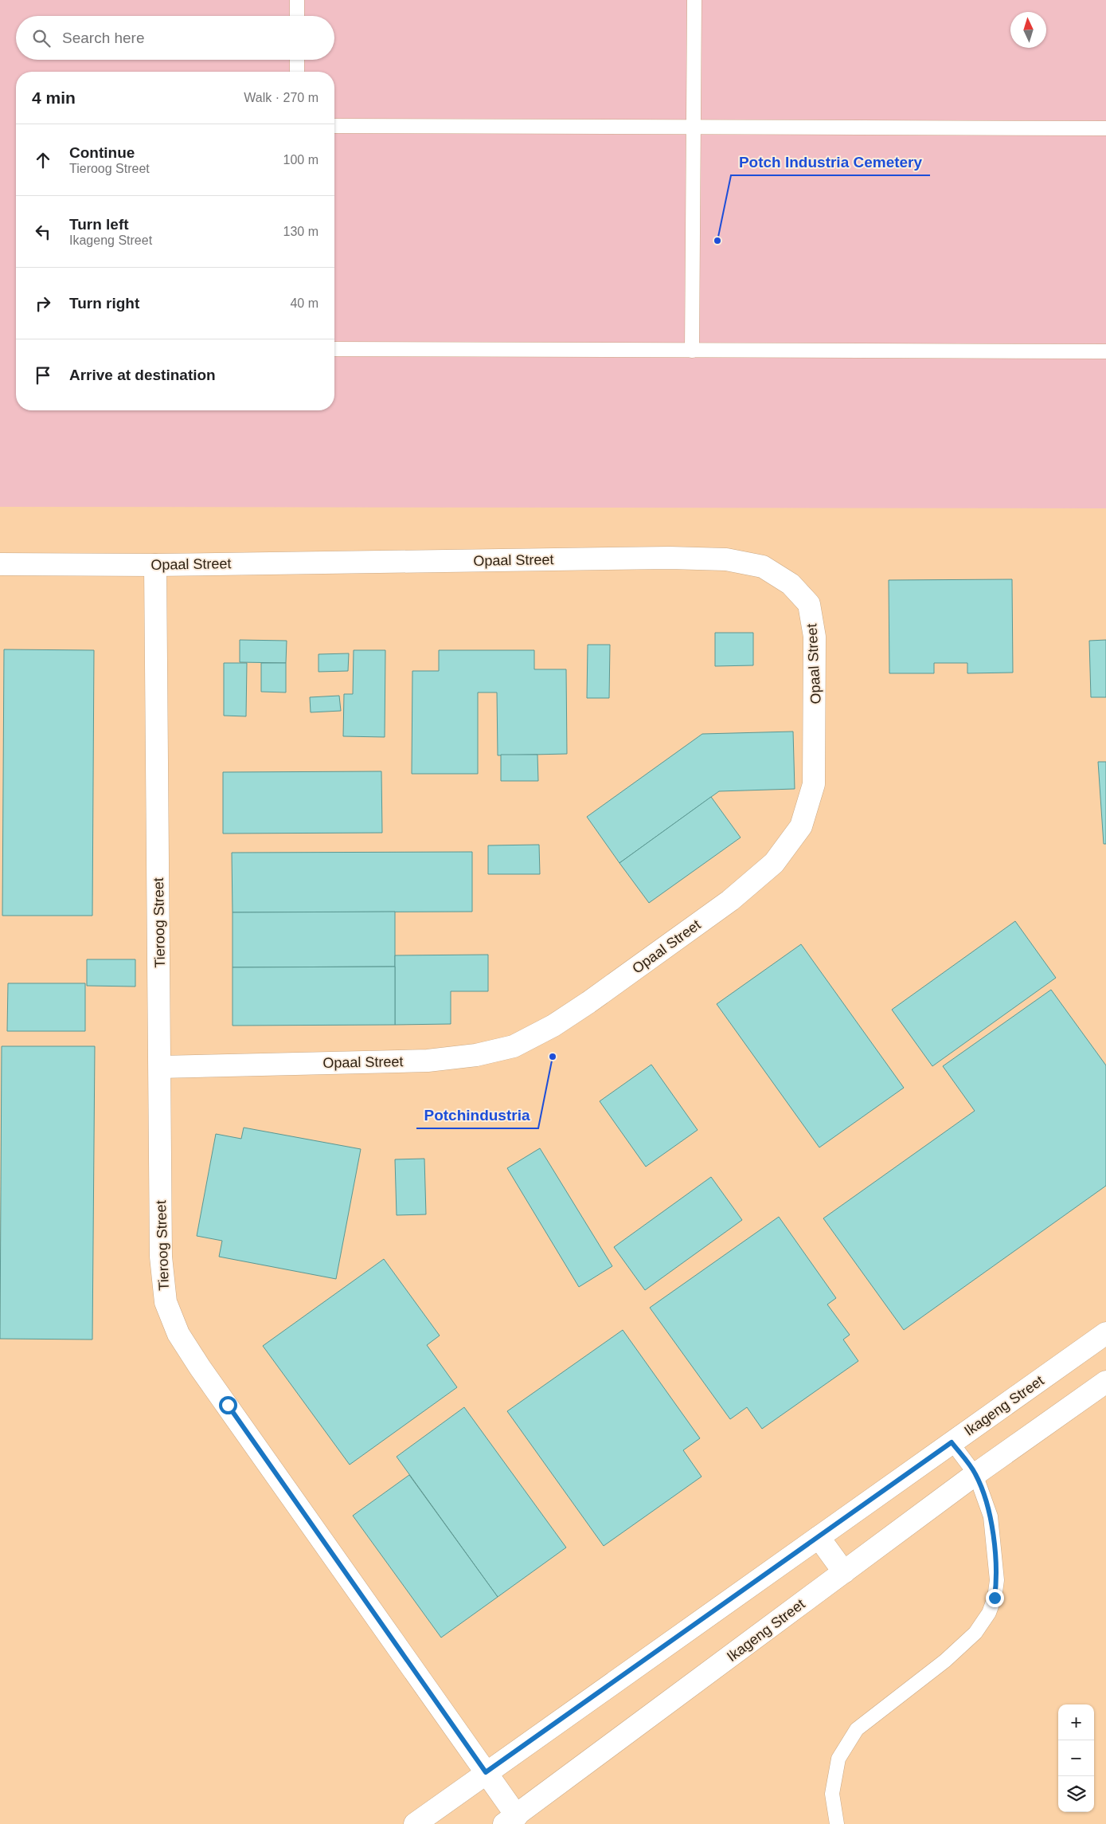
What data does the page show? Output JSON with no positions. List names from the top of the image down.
{
  "streets": {
    "street": ["Opaal Street", "Tieroog Street", "Ikageng Street"]
  },
  "crossings": [
    ["Opaal Street", "Tieroog Street"],
    ["Tieroog Street", "Ikageng Street"]
  ],
  "places": ["Potch Industria Cemetery", "Potchindustria"],
  "north": "top",
  "page": {
    "search": "Search here",
    "heading": ["4 min", "Walk · 270 m"],
    "list": [
      ["Continue", "Tieroog Street", "100 m"],
      ["Turn left", "Ikageng Street", "130 m"],
      ["Turn right", "40 m"],
      "Arrive at destination"
    ],
    "map_buttons": ["+", "−"]
  }
}
